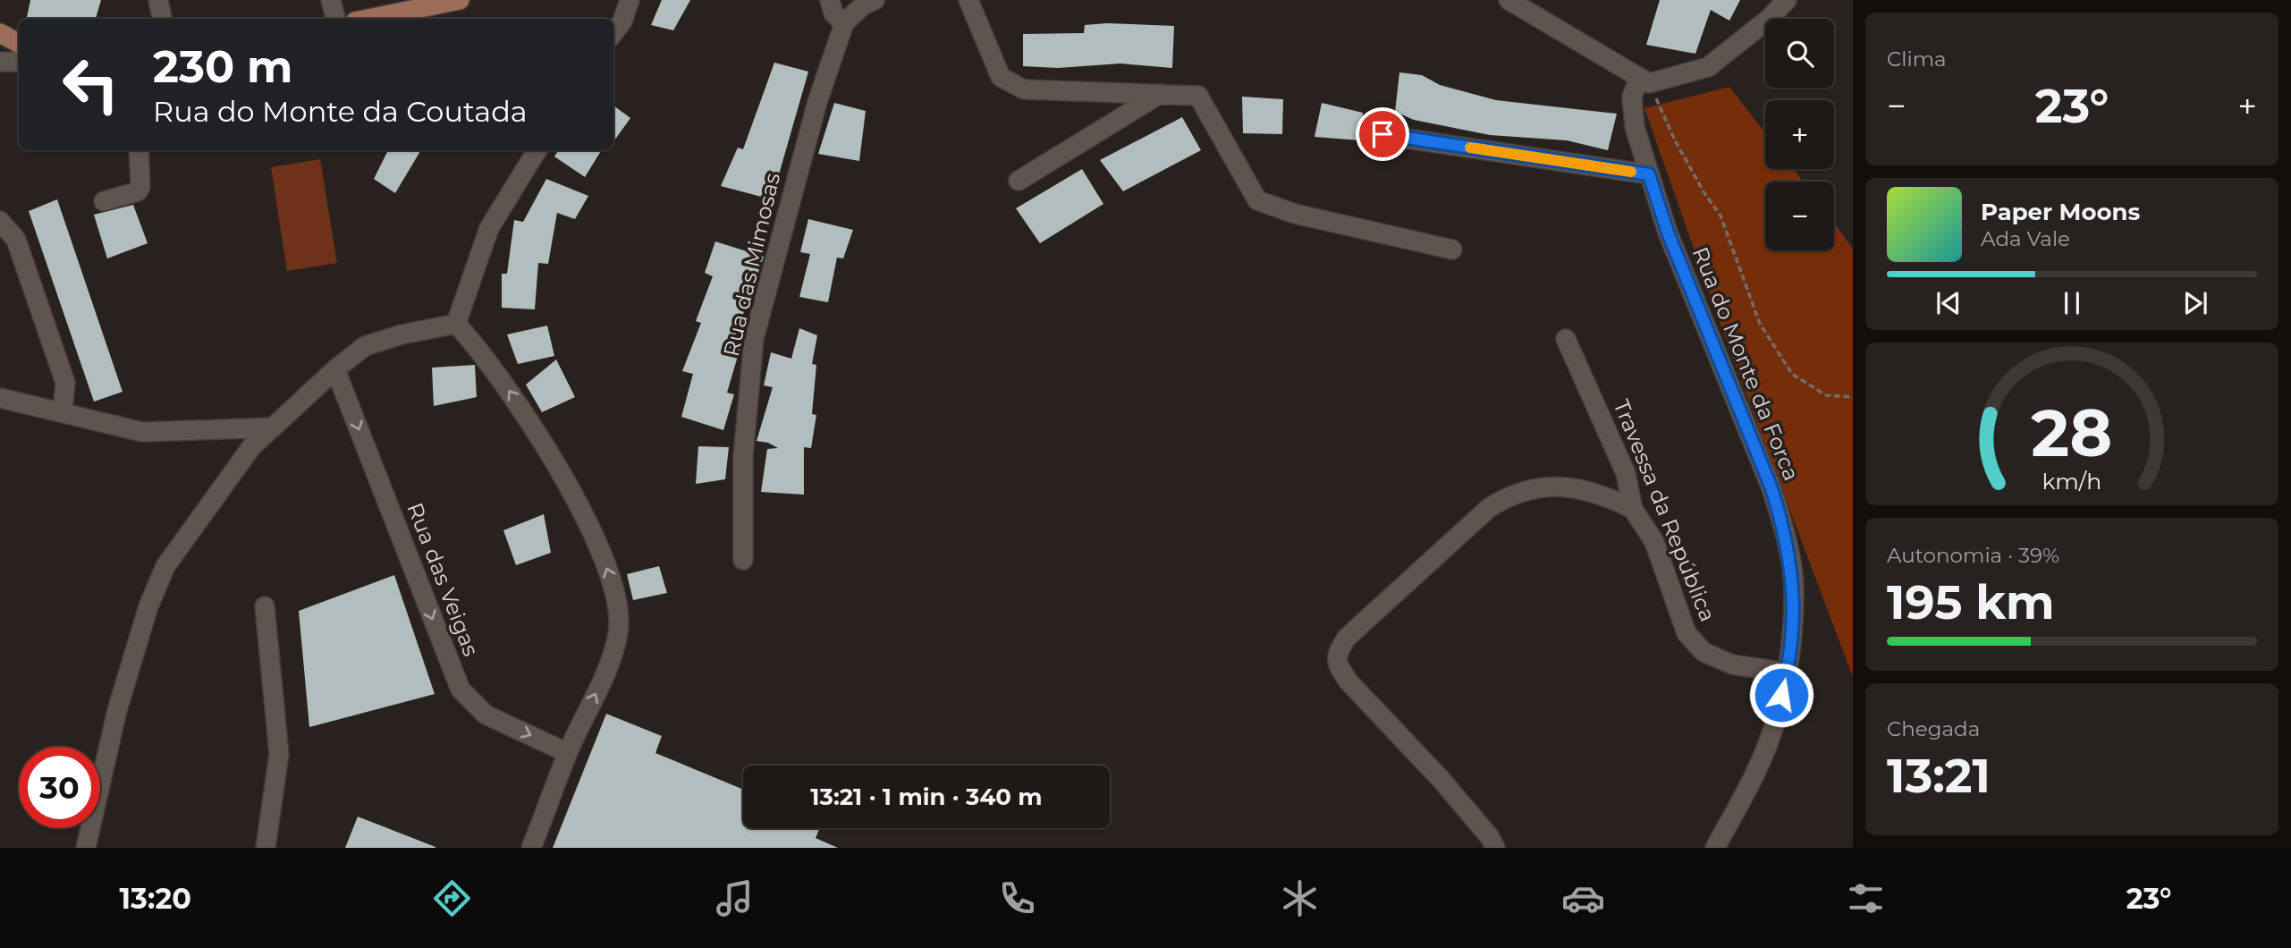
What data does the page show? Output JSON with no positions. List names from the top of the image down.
{
  "streets": {
    "street": [
      "Rua das Mimosas",
      "Rua do Monte da Forca",
      "Travessa da República",
      "Rua das Veigas"
    ]
  },
  "crossings": [
    ["Rua do Monte da Forca", "Travessa da República"]
  ],
  "one_way": ["Rua das Veigas"],
  "page": {
    "tile": [
      "Clima",
      ["Autonomia · 39%", "195 km"],
      ["Chegada", "13:21"]
    ],
    "map_buttons": ["+", "−"],
    "turn": ["230 m", "Rua do Monte da Coutada"],
    "heat": ["−", "23°", "+"],
    "song": ["Paper Moons", "Ada Vale"],
    "limit": "30",
    "trip": "13:21 · 1 min · 340 m",
    "tabs": ["13:20", "23°"],
    "gauge": ["28", "km/h"]
  }
}
